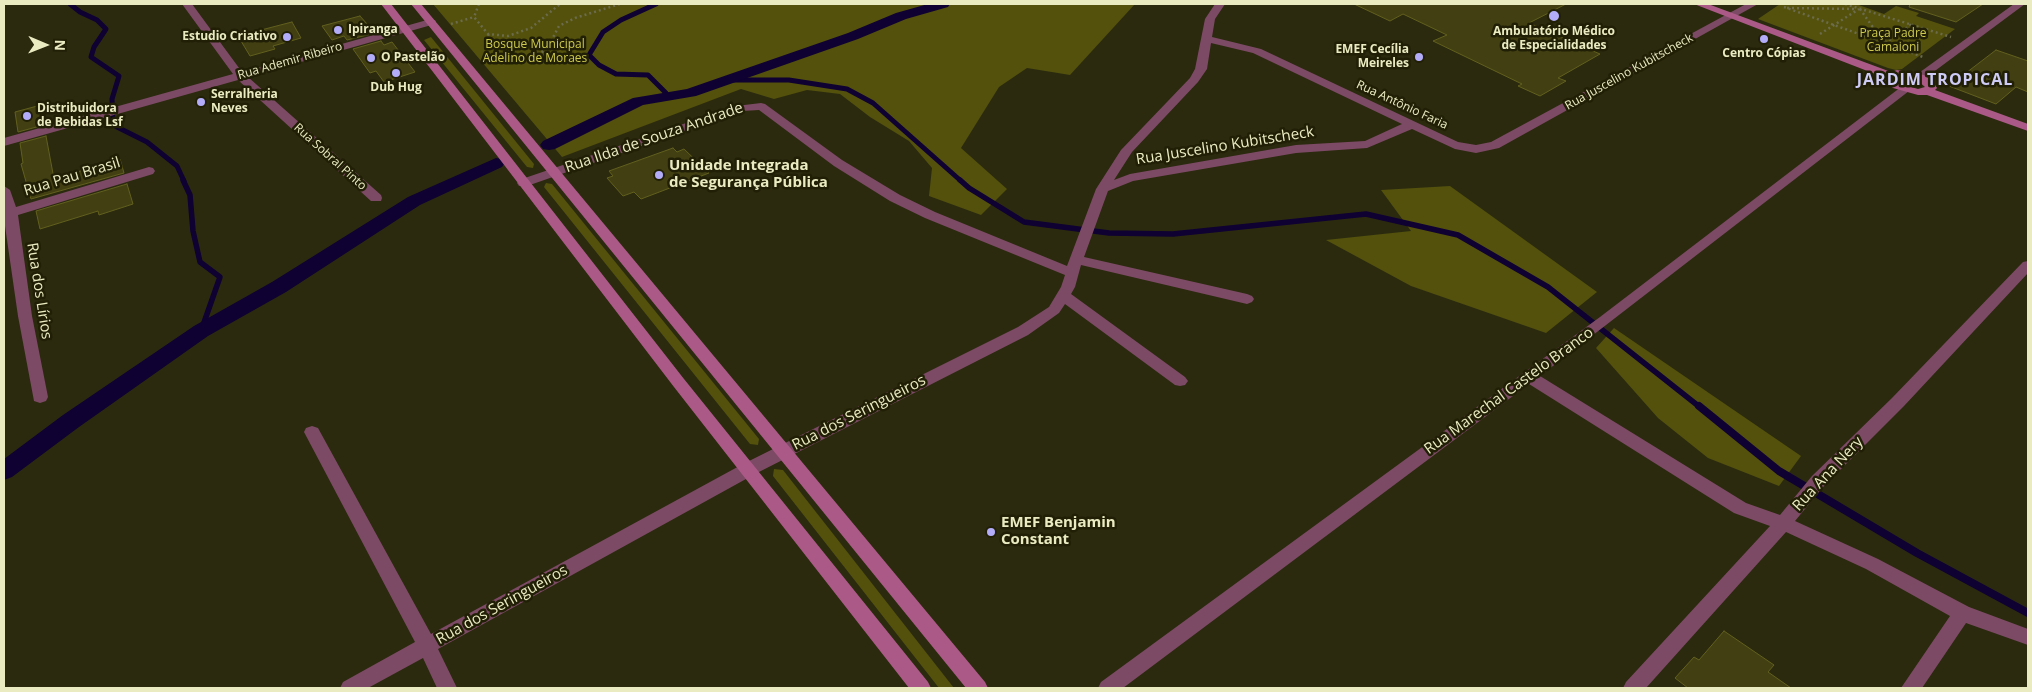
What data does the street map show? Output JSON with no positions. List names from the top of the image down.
{
  "streets": {
    "street": [
      "Rua Ademir Ribeiro",
      "Rua Juscelino Kubitscheck",
      "Rua Antônio Faria",
      "Rua Ilda de Souza Andrade",
      "Rua Sobral Pinto",
      "Rua Pau Brasil",
      "Rua dos Lírios",
      "Rua Marechal Castelo Branco",
      "Rua dos Seringueiros",
      "Rua Ana Nery"
    ]
  },
  "crossings": [
    ["Rua Ademir Ribeiro", "Rua Sobral Pinto"],
    ["Rua Juscelino Kubitscheck", "Rua Antônio Faria"],
    ["Rua Juscelino Kubitscheck", "Rua dos Seringueiros"],
    ["Rua Antônio Faria", "Rua dos Seringueiros"],
    ["Rua Ilda de Souza Andrade", "Rua dos Seringueiros"],
    ["Rua Pau Brasil", "Rua dos Lírios"]
  ],
  "districts": ["JARDIM TROPICAL"],
  "parks": ["Praça Padre Camaioni", "Bosque Municipal Adelino de Moraes"],
  "places": [
    "Ambulatório Médico de Especialidades",
    "Ipiranga",
    "Estudio Criativo",
    "Centro Cópias",
    "EMEF Cecília Meireles",
    "O Pastelão",
    "Dub Hug",
    "Serralheria Neves",
    "Distribuidora de Bebidas Lsf",
    "Unidade Integrada de Segurança Pública",
    "EMEF Benjamin Constant"
  ],
  "north": "right"
}
